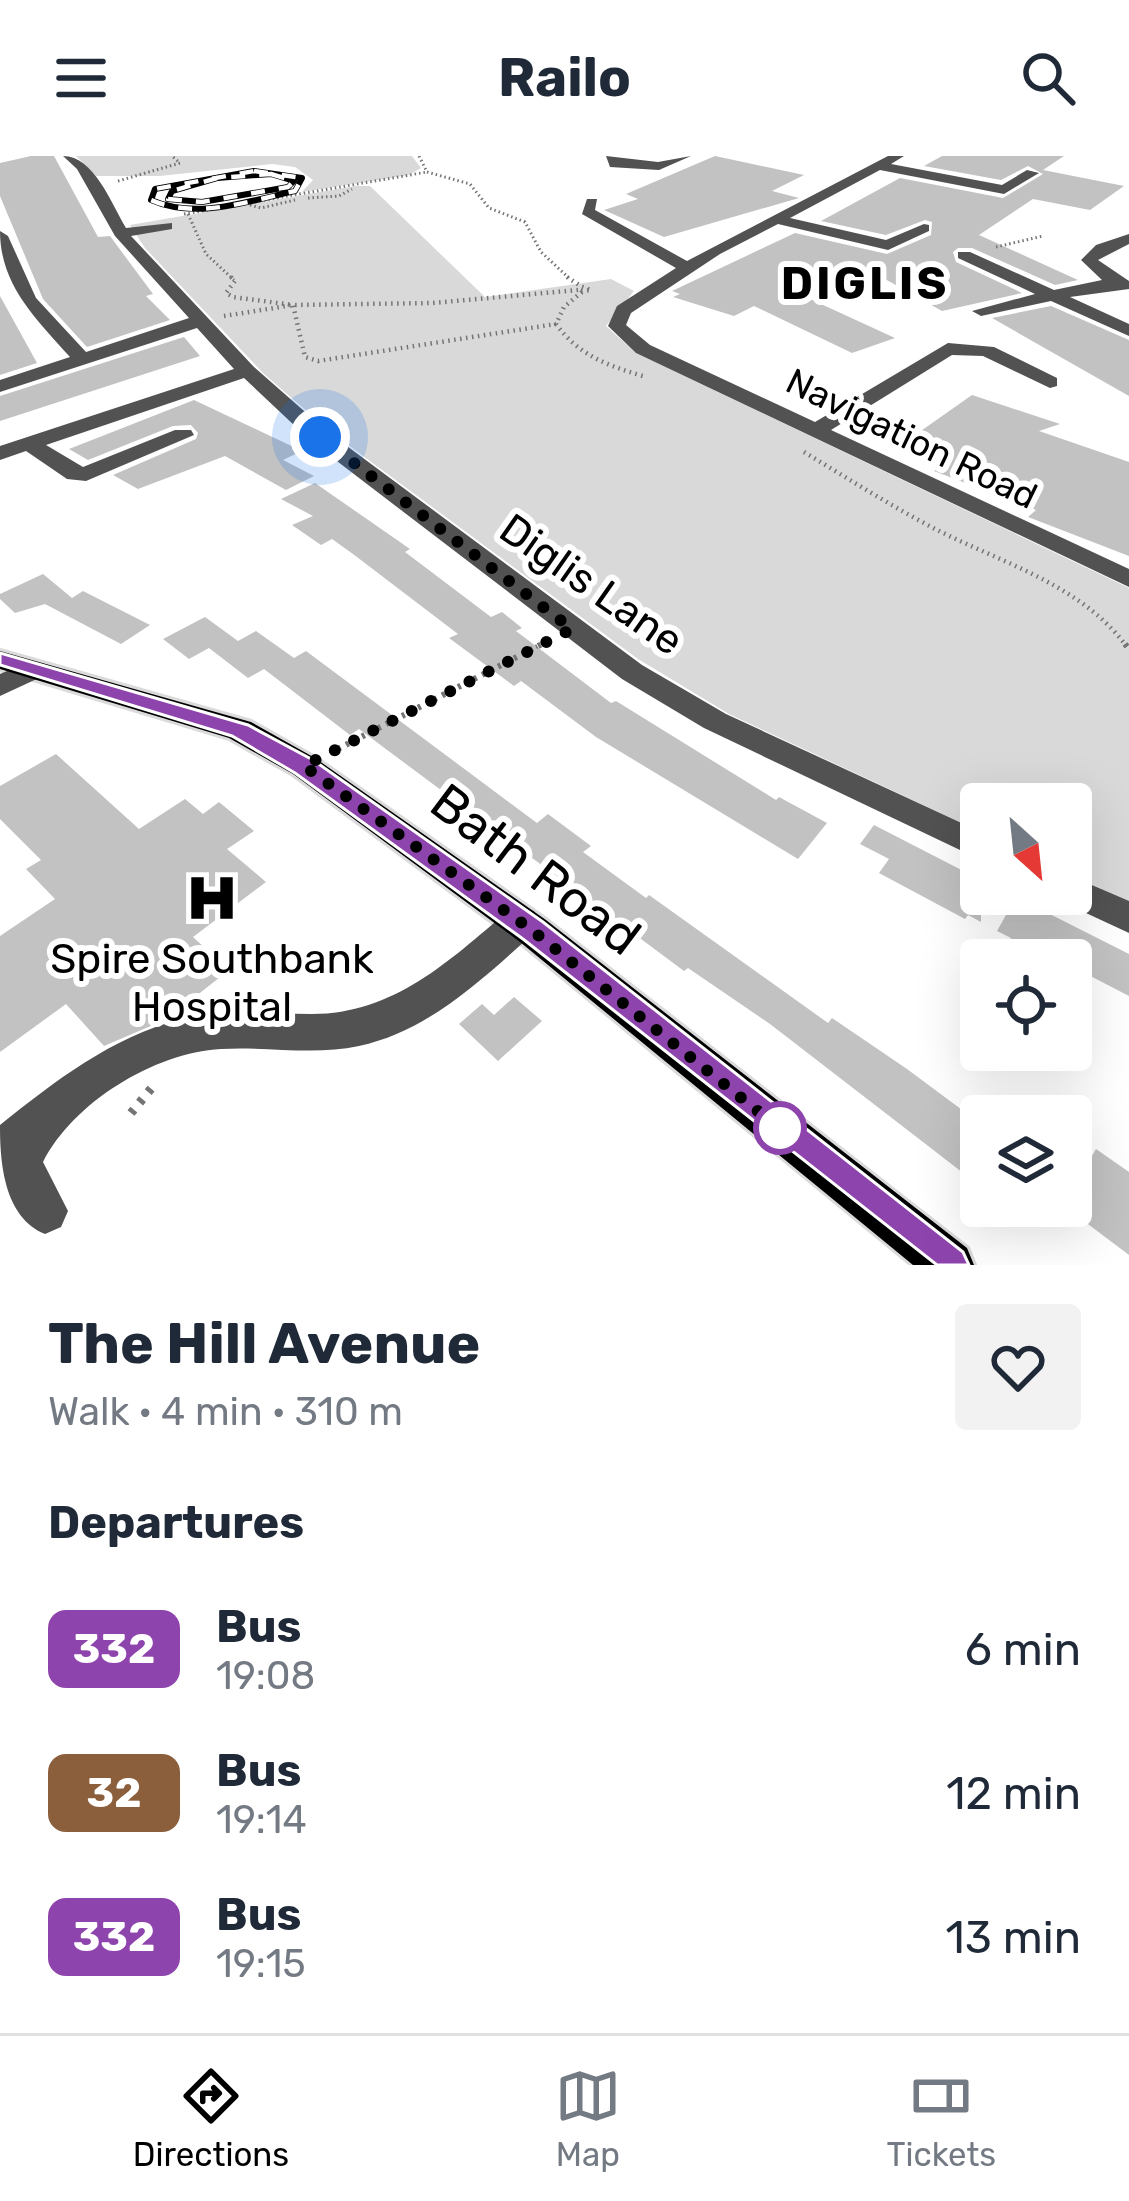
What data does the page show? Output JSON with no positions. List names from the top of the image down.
{
  "streets": {
    "main road": ["Bath Road"],
    "street": ["Navigation Road", "Diglis Lane"]
  },
  "districts": ["DIGLIS"],
  "places": {
    "hospital": ["Spire Southbank Hospital"]
  },
  "lines": ["bus line 332"],
  "north": "bottom right",
  "page": {
    "header": "Railo",
    "heading": [
      ["The Hill Avenue", "Walk · 4 min · 310 m"],
      "Departures"
    ],
    "list": [
      {
        "mark": "332",
        "name": "Bus",
        "note": "19:08",
        "value": "6 min"
      },
      {
        "mark": "32",
        "name": "Bus",
        "note": "19:14",
        "value": "12 min"
      },
      {
        "mark": "332",
        "name": "Bus",
        "note": "19:15",
        "value": "13 min"
      }
    ],
    "tabs": ["Directions", "Map", "Tickets"]
  }
}
